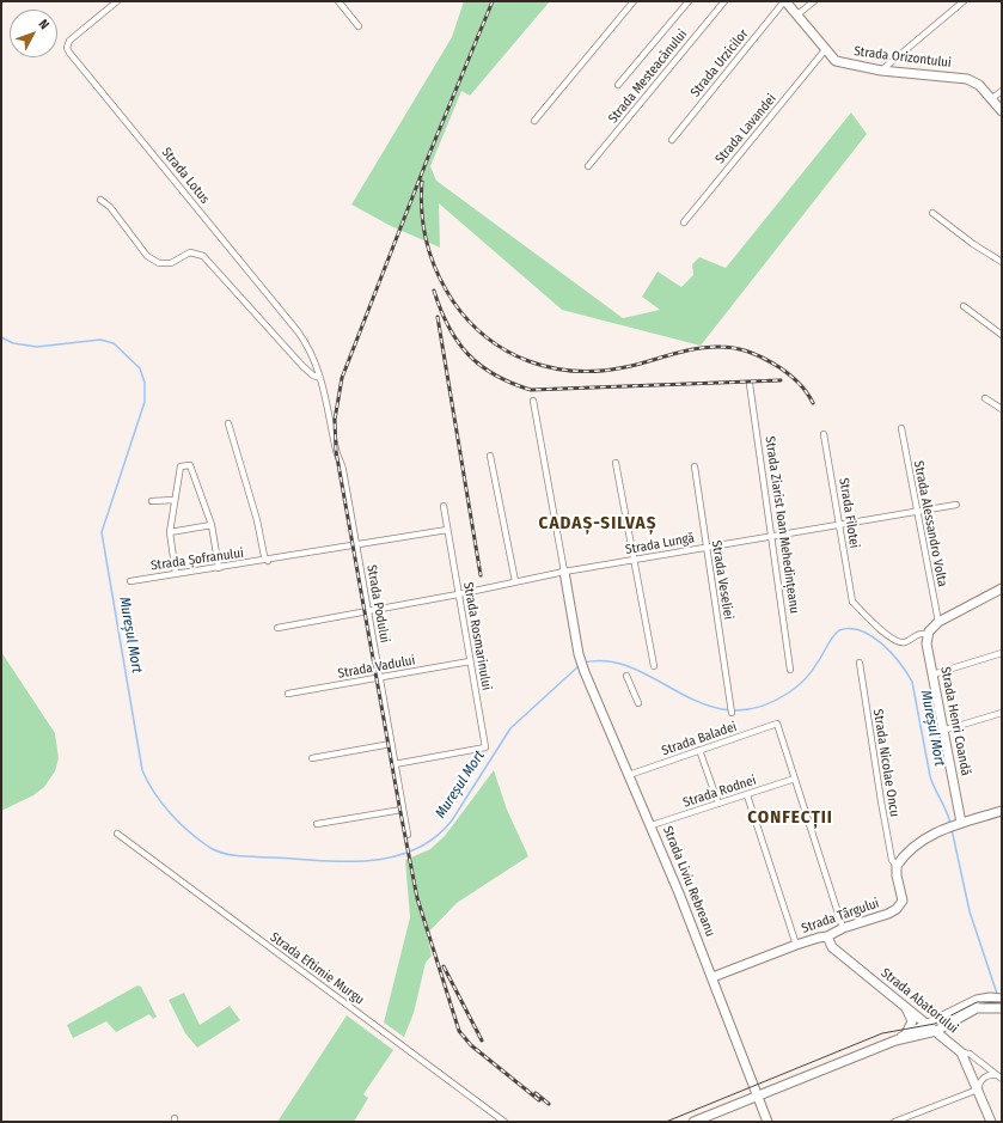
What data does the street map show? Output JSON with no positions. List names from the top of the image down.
{
  "streets": {
    "street": [
      "Strada Orizontului",
      "Strada Urzicilor",
      "Strada Mesteacănului",
      "Strada Lavandei",
      "Strada Lotus",
      "Strada Filotei",
      "Strada Alessandro Volta",
      "Strada Ziarist Ioan Mehedințeanu",
      "Strada Lungă",
      "Strada Șofranului",
      "Strada Veseliei",
      "Strada Podului",
      "Strada Rosmarinului",
      "Strada Vadului",
      "Strada Henri Coandă",
      "Strada Baladei",
      "Strada Nicolae Oncu",
      "Strada Rodnei",
      "Strada Liviu Rebreanu",
      "Strada Târgului",
      "Strada Eftimie Murgu",
      "Strada Abatorului"
    ]
  },
  "crossings": [
    ["Strada Orizontului", "Strada Urzicilor"],
    ["Strada Orizontului", "Strada Lavandei"],
    ["Strada Lotus", "Strada Podului"],
    ["Strada Filotei", "Strada Alessandro Volta"],
    ["Strada Filotei", "Strada Lungă"],
    ["Strada Filotei", "Strada Henri Coandă"],
    ["Strada Alessandro Volta", "Strada Lungă"],
    ["Strada Alessandro Volta", "Strada Henri Coandă"],
    ["Strada Ziarist Ioan Mehedințeanu", "Strada Lungă"],
    ["Strada Lungă", "Strada Veseliei"],
    ["Strada Lungă", "Strada Podului"],
    ["Strada Lungă", "Strada Rosmarinului"],
    ["Strada Lungă", "Strada Liviu Rebreanu"],
    ["Strada Podului", "Strada Rosmarinului"],
    ["Strada Podului", "Strada Vadului"],
    ["Strada Rosmarinului", "Strada Vadului"],
    ["Strada Baladei", "Strada Rodnei"],
    ["Strada Baladei", "Strada Liviu Rebreanu"],
    ["Strada Nicolae Oncu", "Strada Târgului"],
    ["Strada Rodnei", "Strada Liviu Rebreanu"],
    ["Strada Liviu Rebreanu", "Strada Târgului"],
    ["Strada Târgului", "Strada Abatorului"]
  ],
  "districts": ["CADAȘ-SILVAȘ", "CONFECȚII"],
  "water": ["Mureșul Mort"],
  "north": "top right"
}
